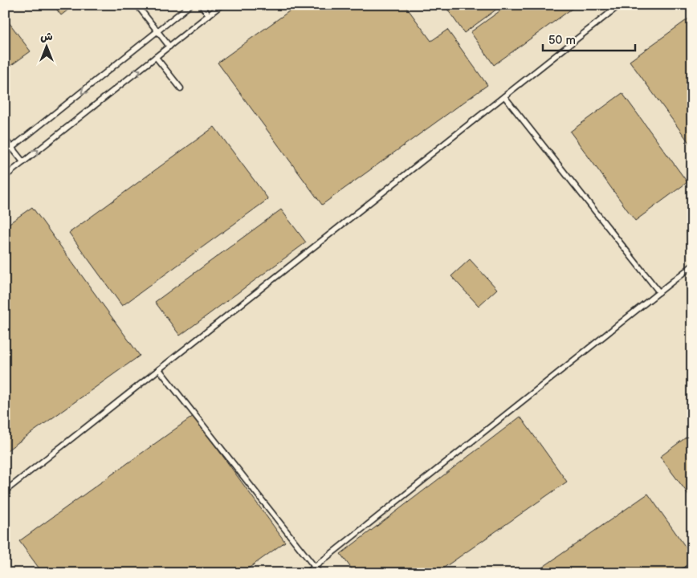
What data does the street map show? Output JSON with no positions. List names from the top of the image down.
{
  "scale_bar": "50 m",
  "north": "top"
}
